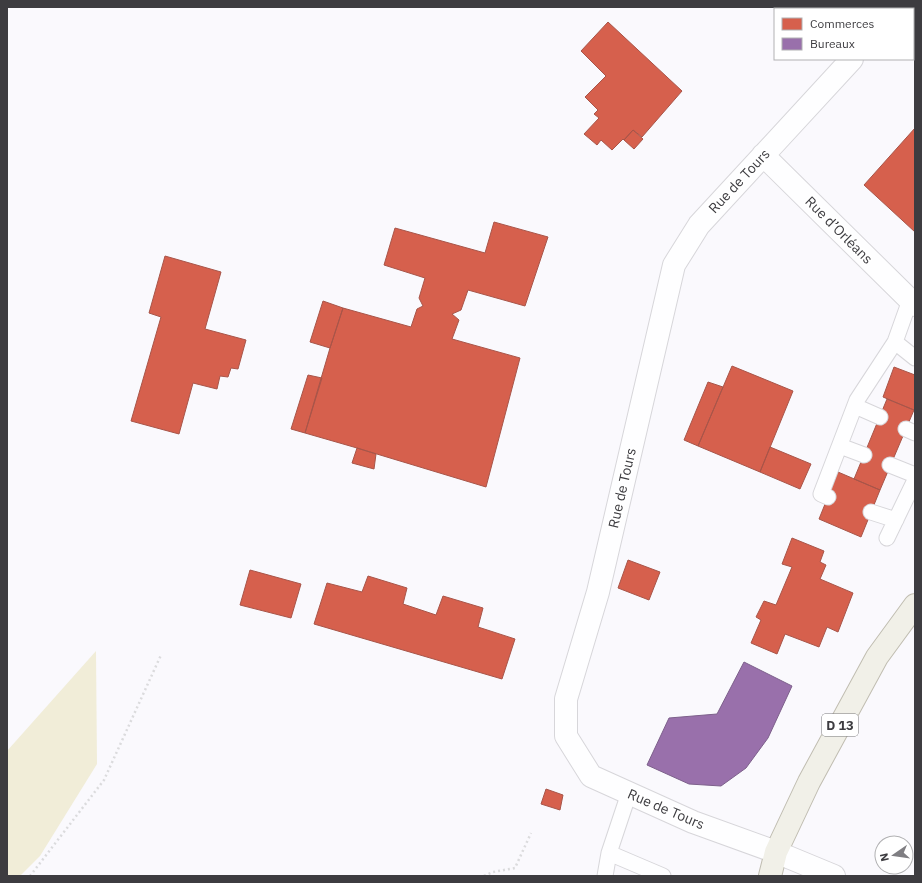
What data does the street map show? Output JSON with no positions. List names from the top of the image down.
{
  "streets": {
    "main road": ["D 13"],
    "street": ["Rue de Tours", "Rue d’Orléans"]
  },
  "crossings": [
    ["Rue de Tours", "Rue d’Orléans"],
    ["Rue de Tours", "D 13"]
  ],
  "legend": ["Commerces", "Bureaux"],
  "north": "left"
}
